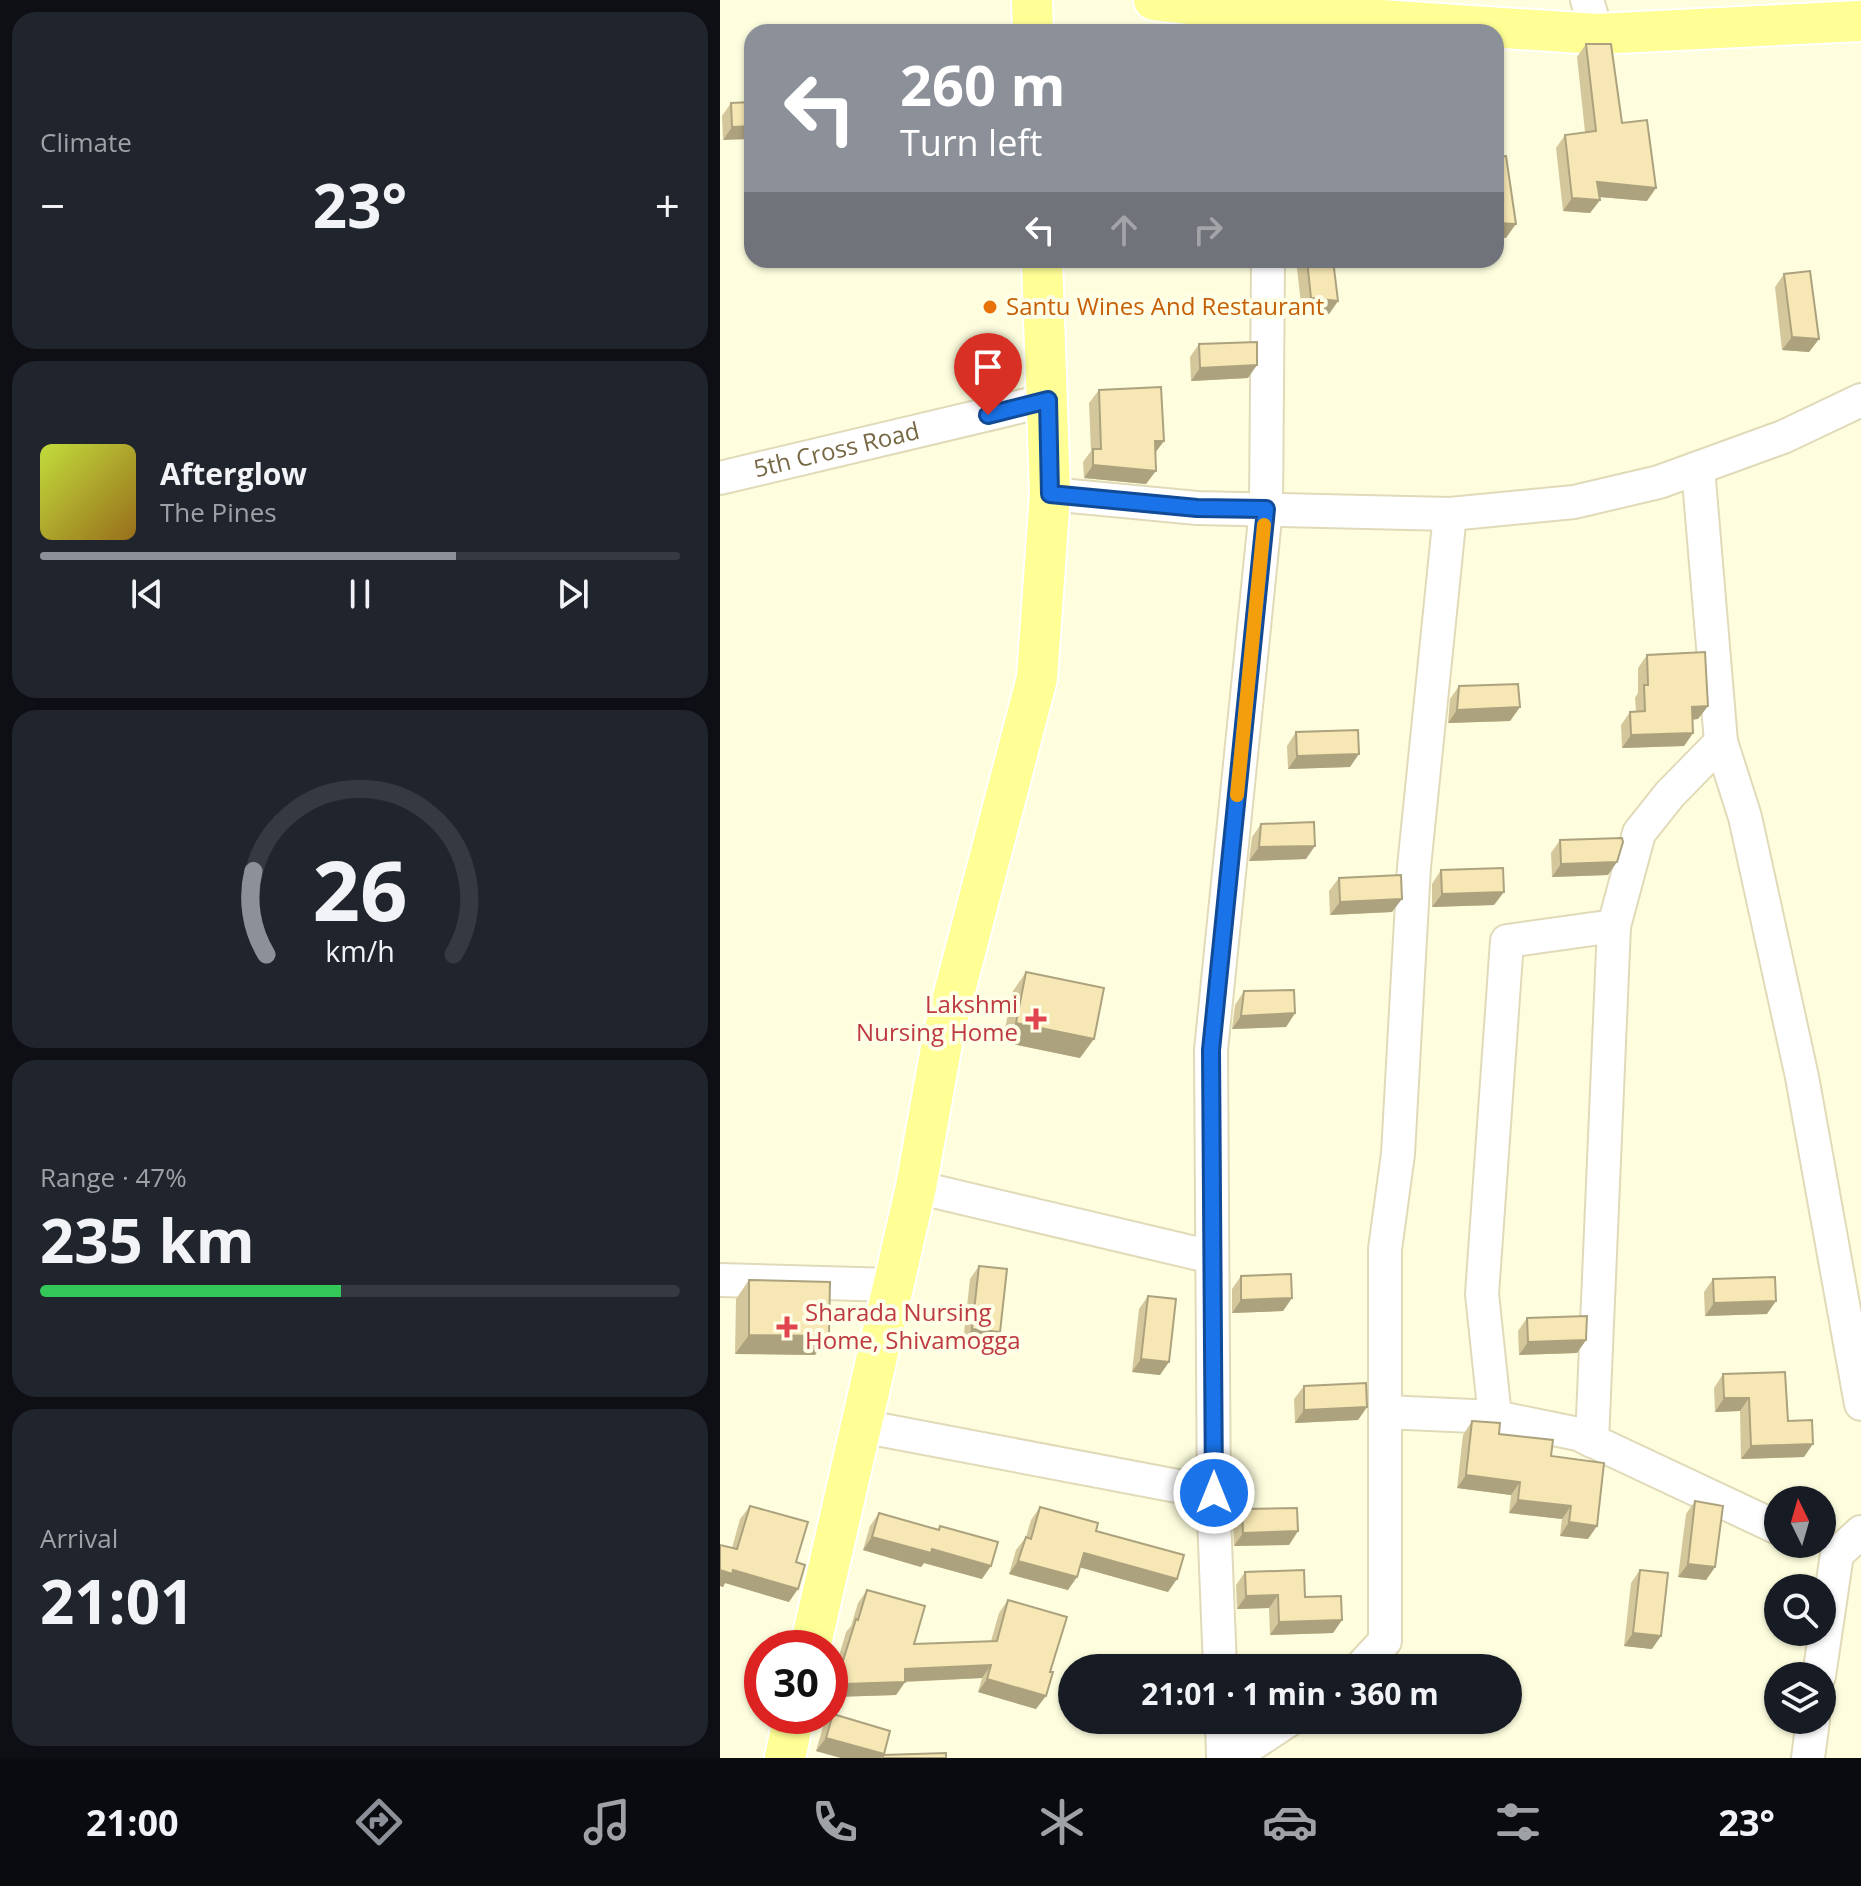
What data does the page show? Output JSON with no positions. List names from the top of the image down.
{
  "streets": {
    "street": ["5th Cross Road"]
  },
  "places": {
    "other": ["Santu Wines And Restaurant"],
    "health": ["Lakshmi Nursing Home", "Sharada Nursing Home, Shivamogga"]
  },
  "north": "top",
  "page": {
    "tile": [
      "Climate",
      ["Range · 47%", "235 km"],
      ["Arrival", "21:01"]
    ],
    "turn": ["260 m", "Turn left"],
    "heat": ["−", "23°", "+"],
    "song": ["Afterglow", "The Pines"],
    "limit": "30",
    "trip": "21:01 · 1 min · 360 m",
    "tabs": ["21:00", "23°"],
    "gauge": ["26", "km/h"]
  }
}
